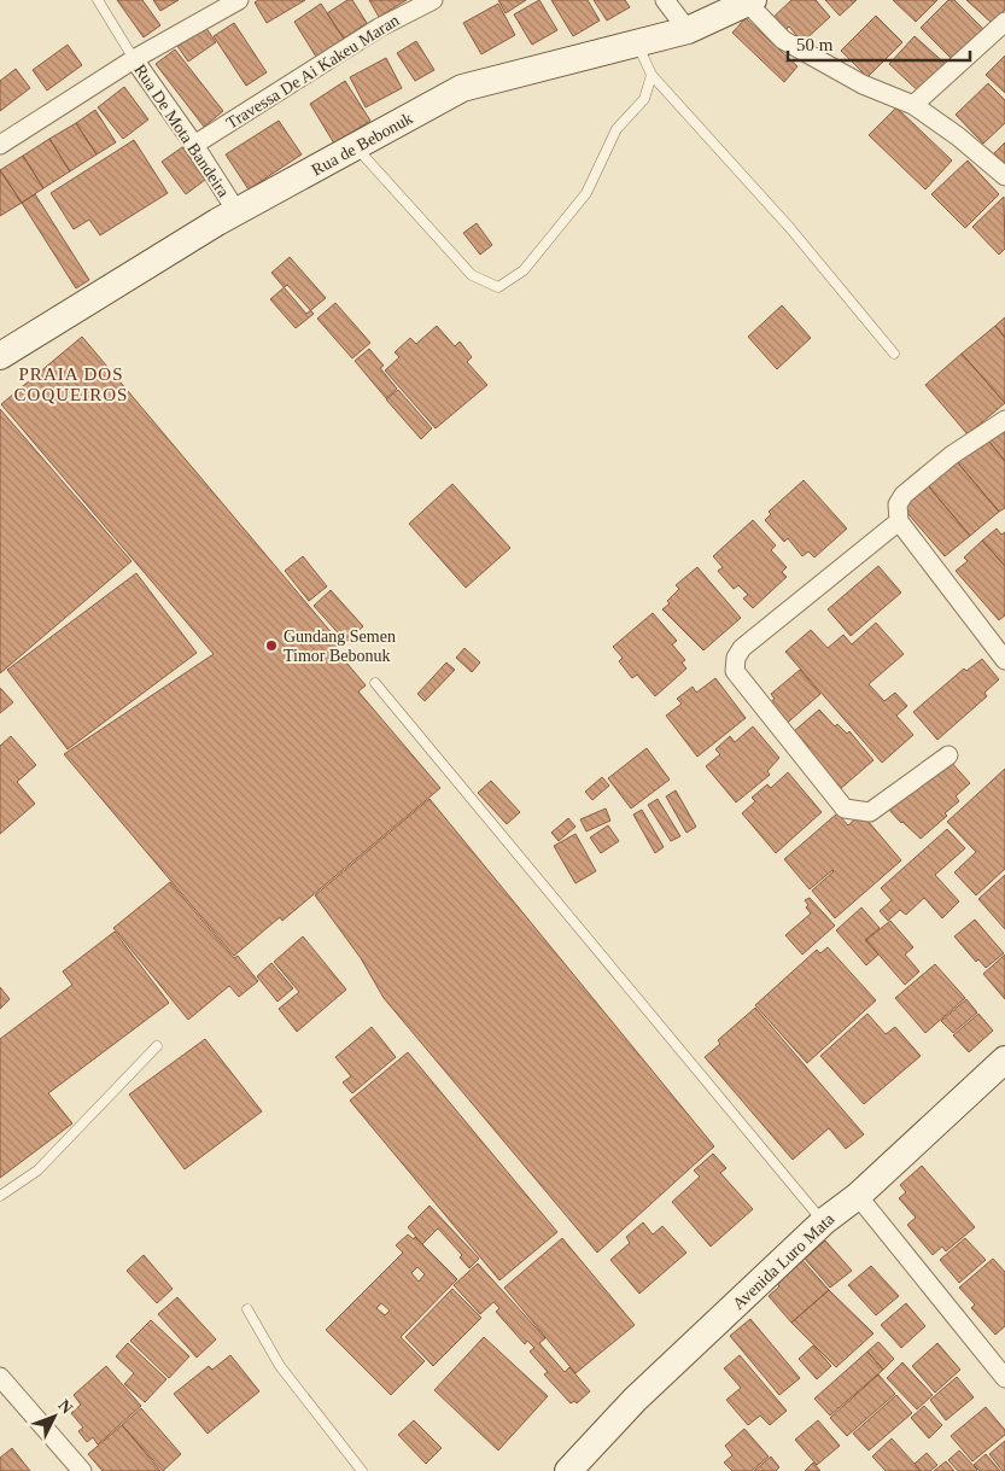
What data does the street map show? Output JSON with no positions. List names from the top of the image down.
{
  "streets": {
    "street": [
      "Travessa De Ai Kakeu Maran",
      "Rua De Mota Bandeira",
      "Rua de Bebonuk",
      "Avenida Luro Mata"
    ]
  },
  "crossings": [
    ["Travessa De Ai Kakeu Maran", "Rua De Mota Bandeira"],
    ["Rua De Mota Bandeira", "Rua de Bebonuk"]
  ],
  "districts": ["PRAIA DOS COQUEIROS"],
  "places": ["Gundang Semen Timor Bebonuk"],
  "scale_bar": "50 m",
  "north": "top right"
}
